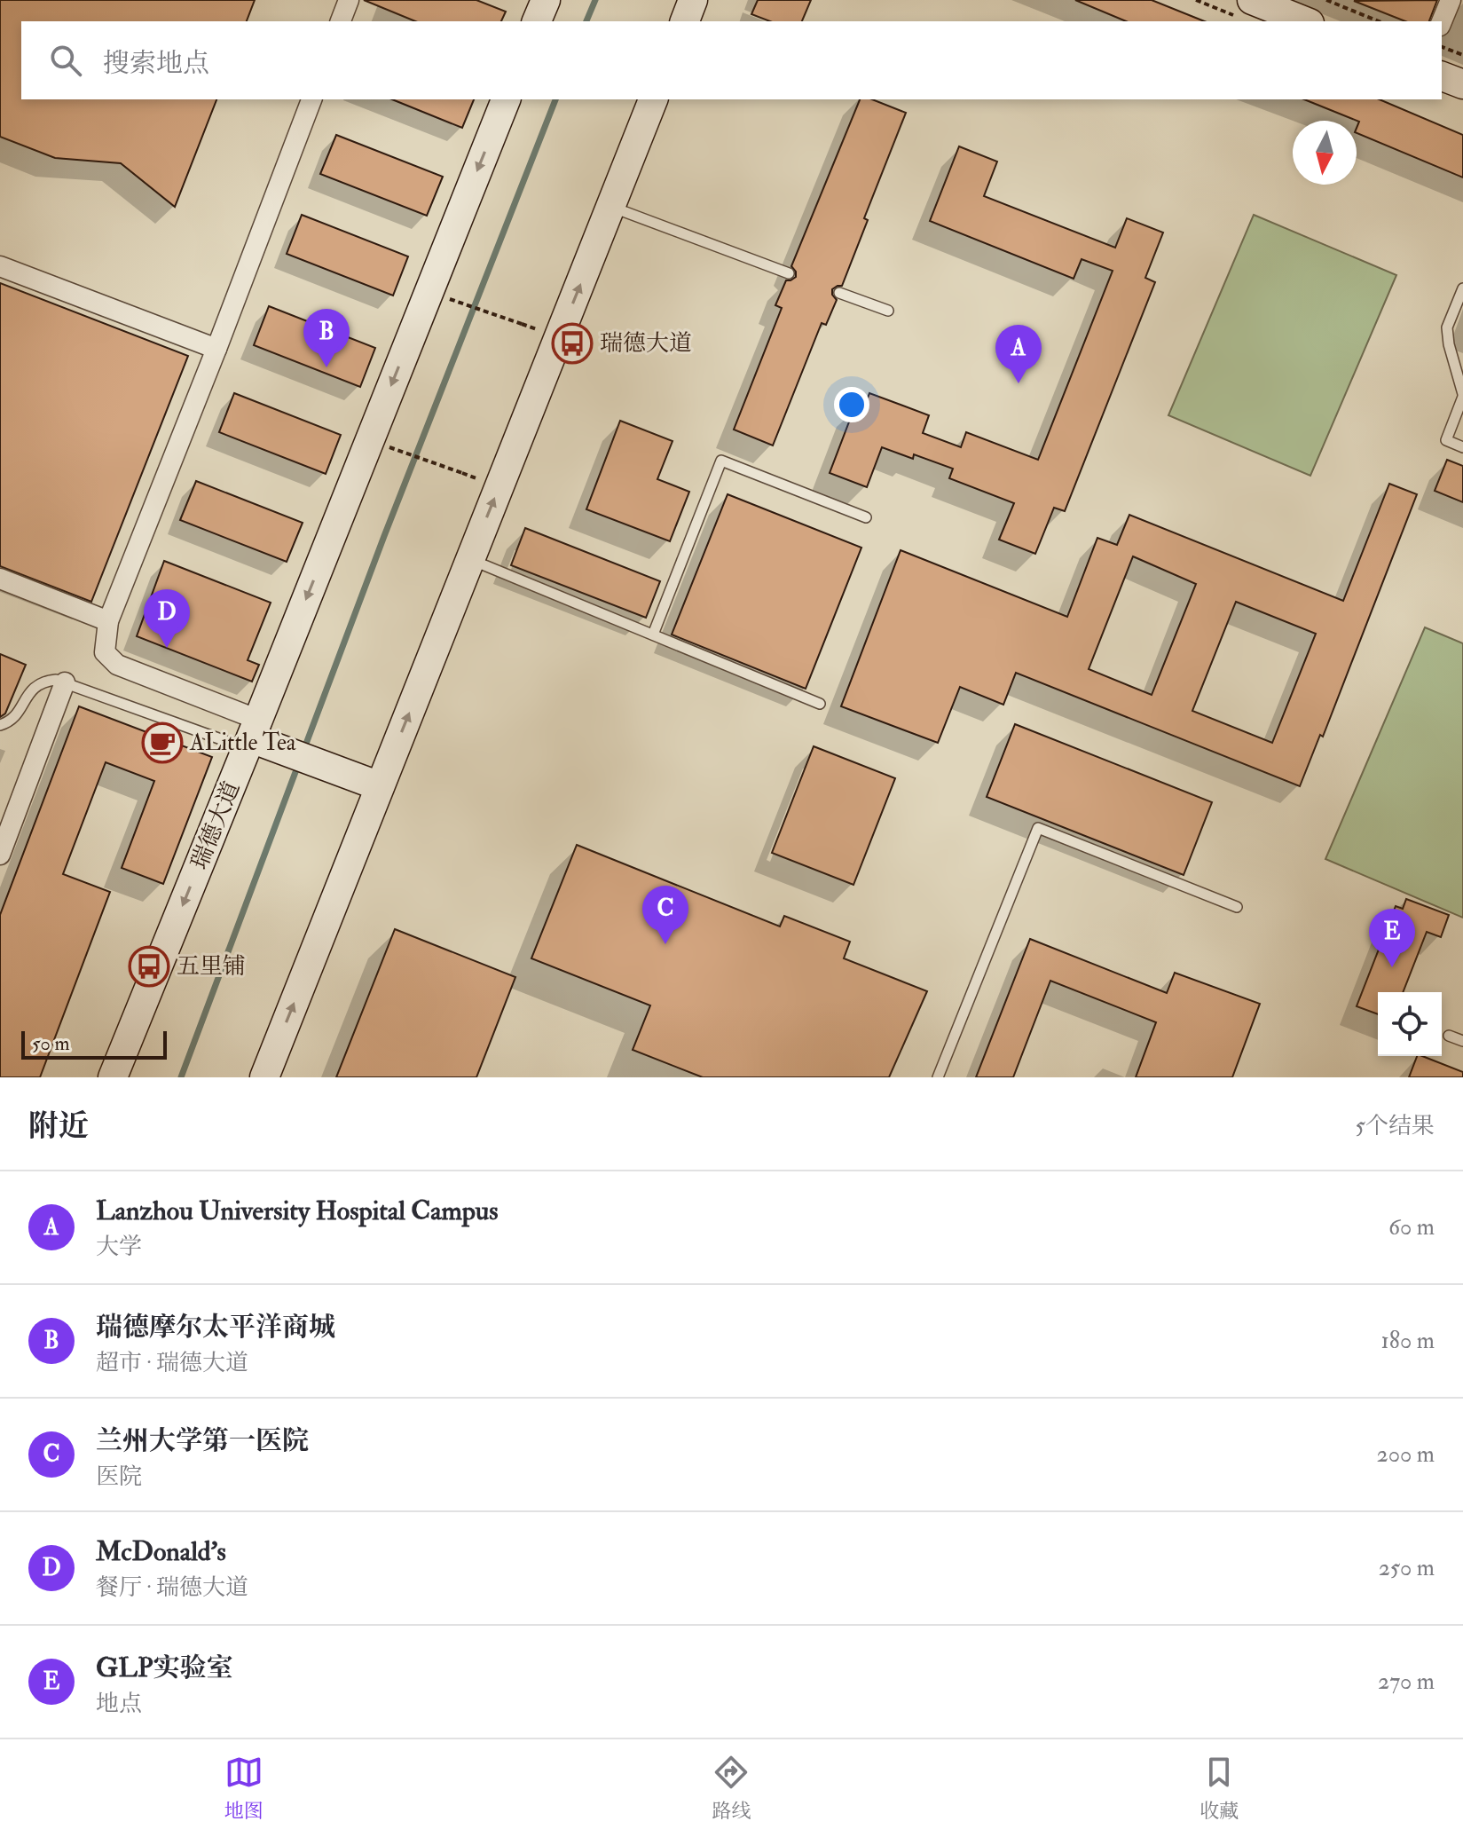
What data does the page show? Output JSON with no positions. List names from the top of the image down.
{
  "streets": {
    "street": ["瑞德大道"]
  },
  "places": {
    "bus stop": ["瑞德大道", "五里铺"],
    "cafe": ["ALittle Tea"]
  },
  "scale_bar": "50 m",
  "north": "bottom",
  "page": {
    "search": "搜索地点",
    "pins": [
      "B",
      "A",
      "D",
      "C",
      "E"
    ],
    "scale": "50 m",
    "heading": ["附近", "5个结果"],
    "list": [
      {
        "mark": "A",
        "name": "Lanzhou University Hospital Campus",
        "note": "大学",
        "value": "60 m"
      },
      {
        "mark": "B",
        "name": "瑞德摩尔太平洋商城",
        "note": "超市 · 瑞德大道",
        "value": "180 m"
      },
      {
        "mark": "C",
        "name": "兰州大学第一医院",
        "note": "医院",
        "value": "200 m"
      },
      {
        "mark": "D",
        "name": "McDonald's",
        "note": "餐厅 · 瑞德大道",
        "value": "250 m"
      },
      {
        "mark": "E",
        "name": "GLP实验室",
        "note": "地点",
        "value": "270 m"
      }
    ],
    "nav": ["地图", "路线", "收藏"]
  }
}
